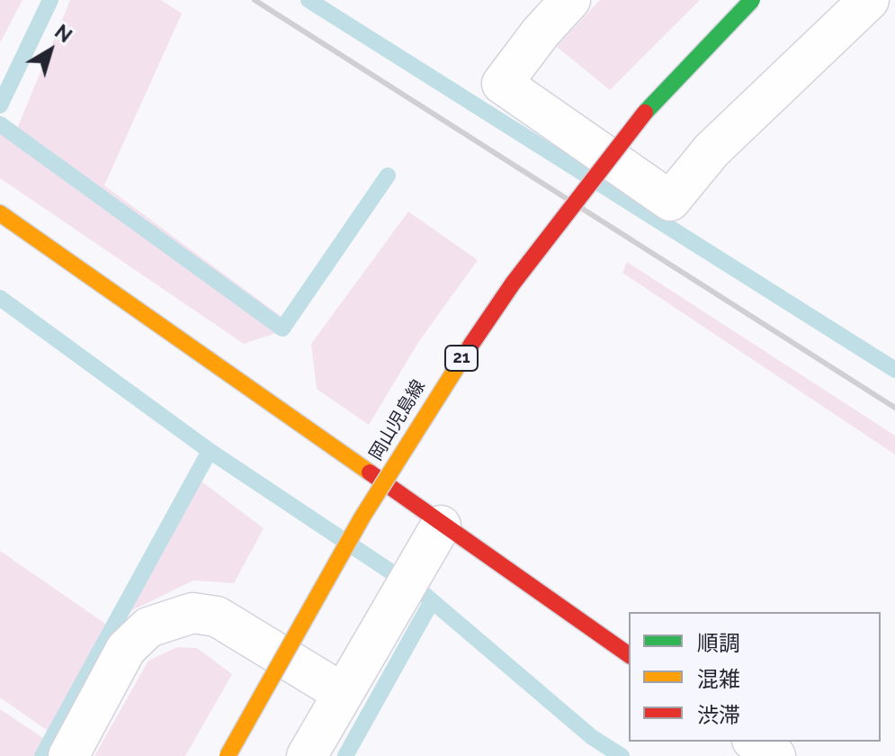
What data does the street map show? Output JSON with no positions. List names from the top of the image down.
{
  "streets": {
    "main road": ["21", "岡山児島線"]
  },
  "legend": ["順調", "混雑", "渋滞"],
  "north": "top right"
}
